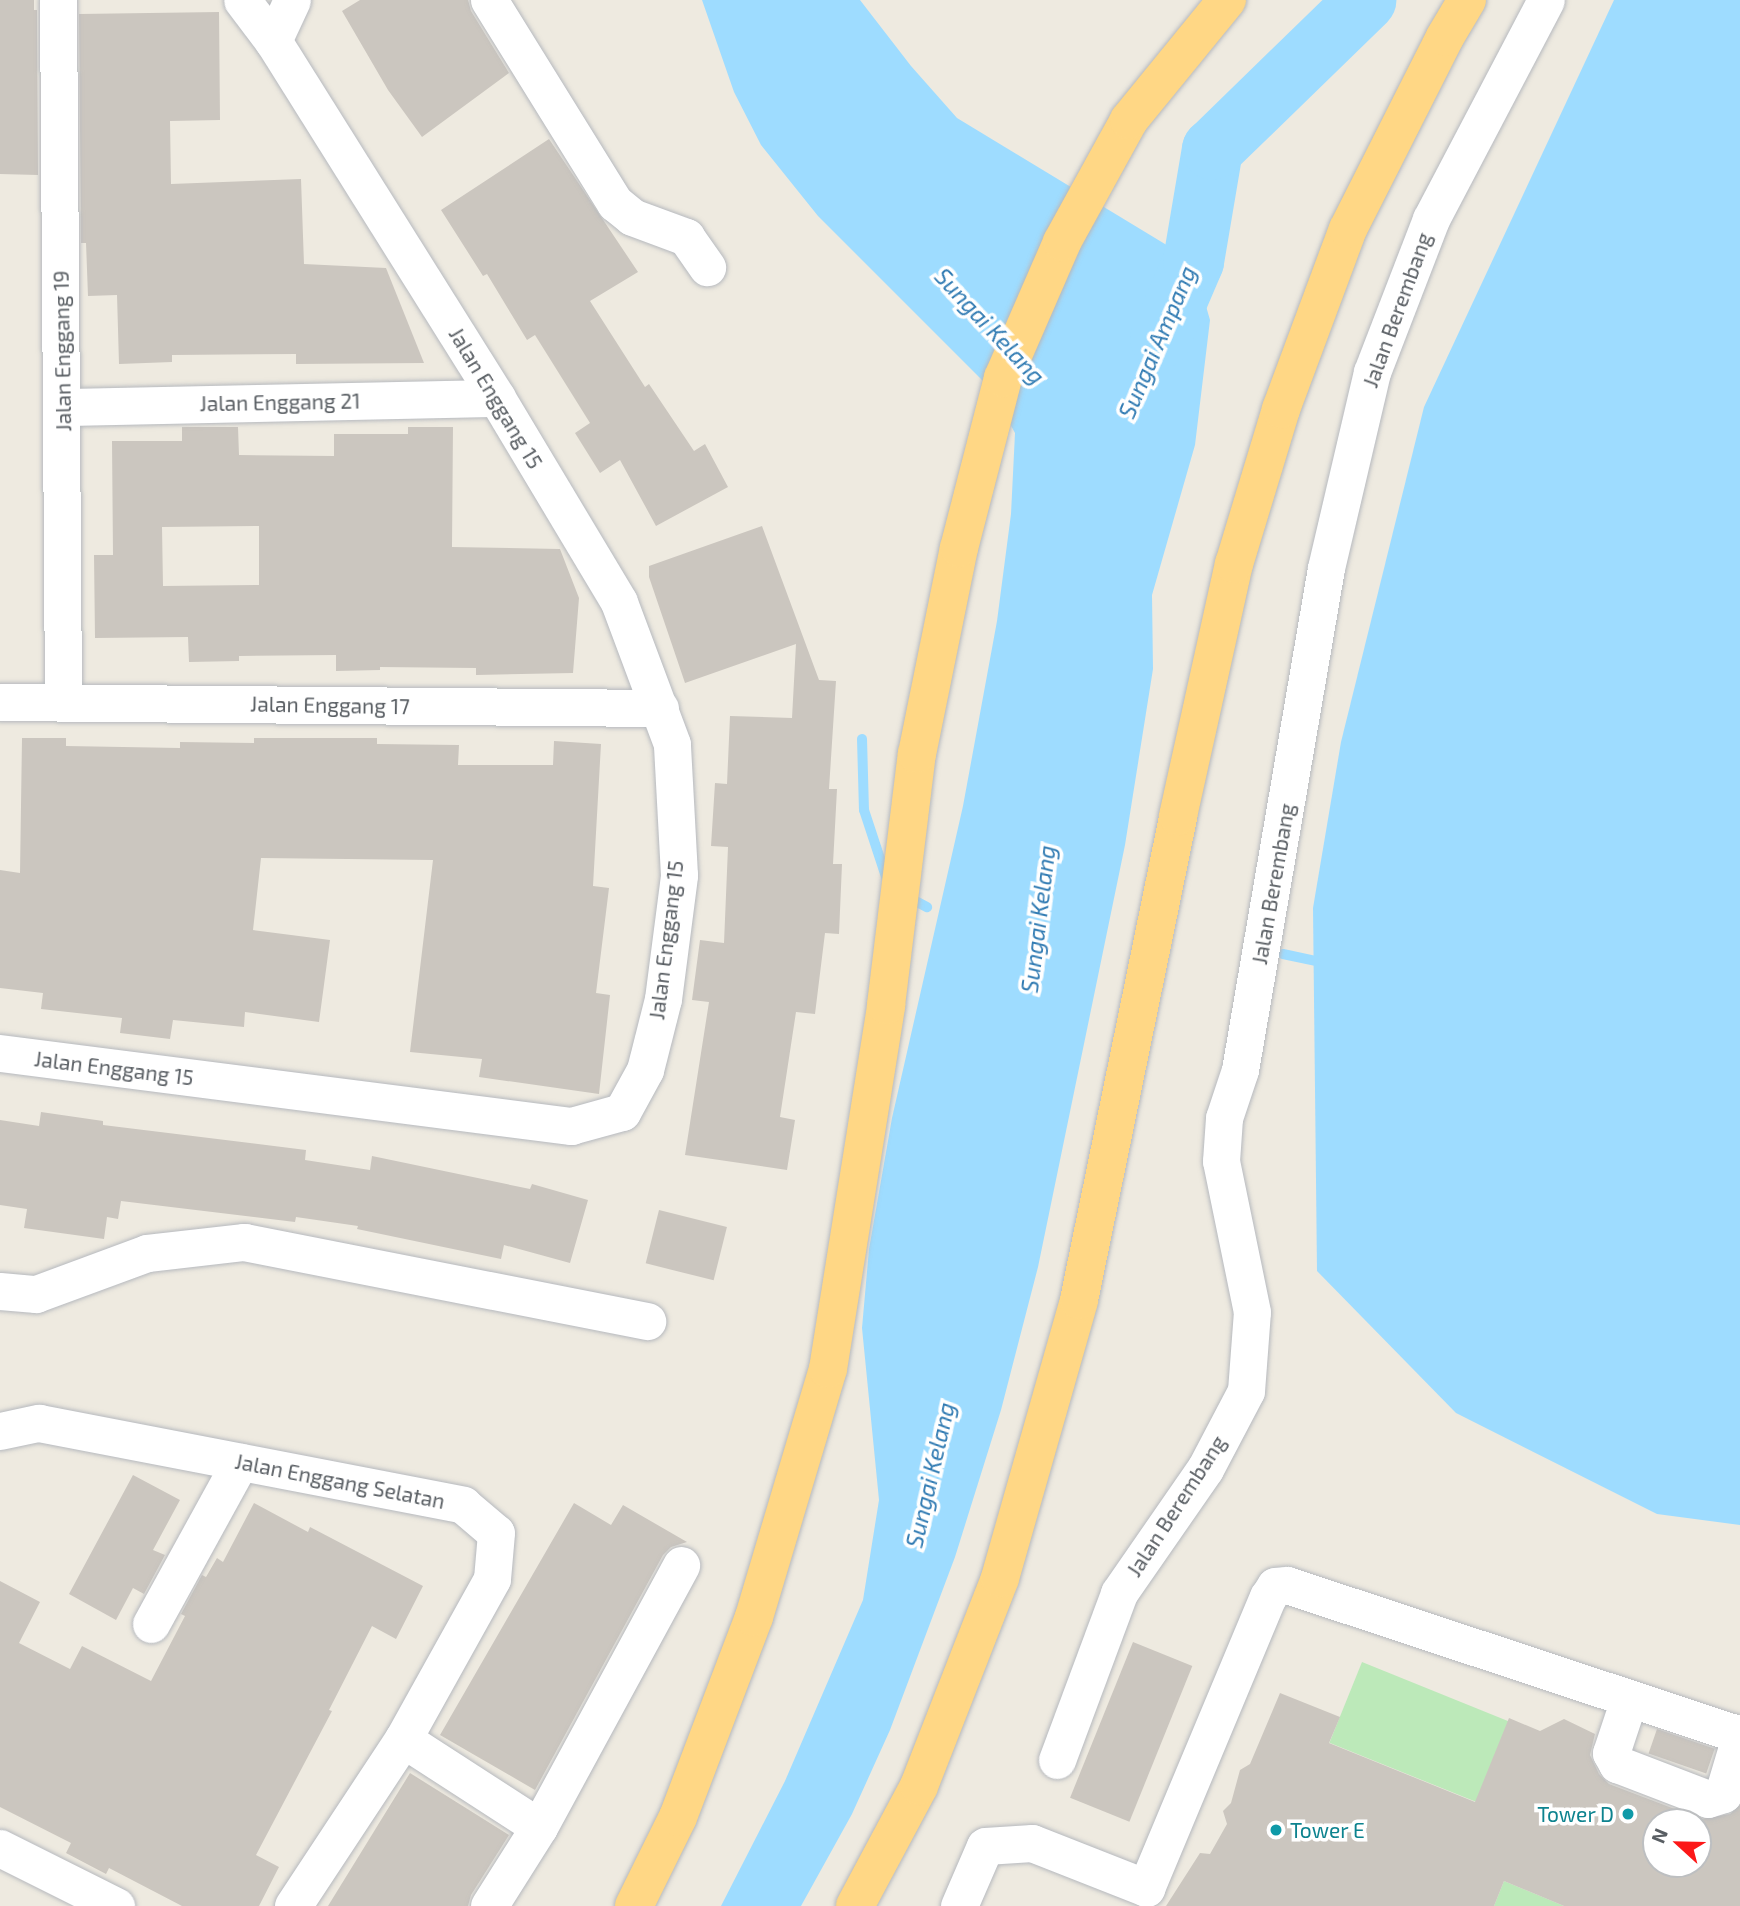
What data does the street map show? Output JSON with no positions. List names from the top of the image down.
{
  "streets": {
    "street": [
      "Jalan Berembang",
      "Jalan Enggang 19",
      "Jalan Enggang 15",
      "Jalan Enggang 21",
      "Jalan Enggang 17",
      "Jalan Enggang Selatan"
    ]
  },
  "crossings": [
    ["Jalan Enggang 19", "Jalan Enggang 21"],
    ["Jalan Enggang 19", "Jalan Enggang 17"],
    ["Jalan Enggang 15", "Jalan Enggang 21"],
    ["Jalan Enggang 15", "Jalan Enggang 17"]
  ],
  "water": ["Sungai Kelang", "Sungai Ampang"],
  "places": ["Tower D", "Tower E"],
  "north": "left"
}
